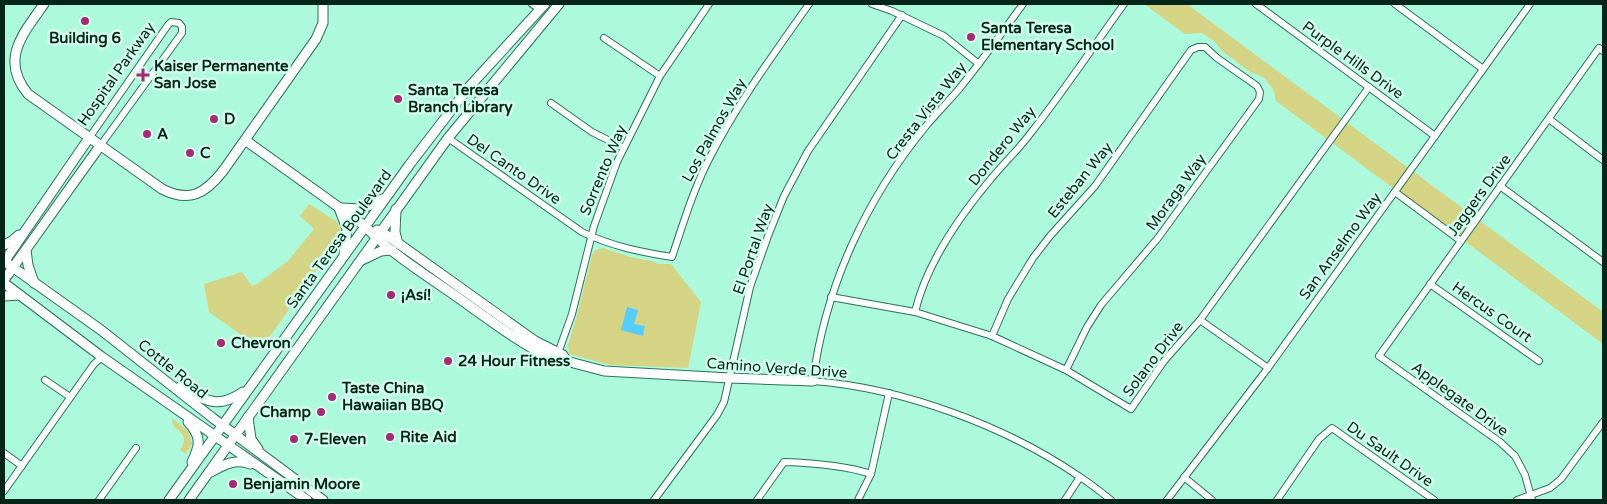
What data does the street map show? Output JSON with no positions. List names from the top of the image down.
{
  "streets": {
    "main road": [
      "Hospital Parkway",
      "Santa Teresa Boulevard",
      "Camino Verde Drive",
      "Cottle Road"
    ],
    "street": [
      "Purple Hills Drive",
      "Cresta Vista Way",
      "Los Palmos Way",
      "Dondero Way",
      "Del Canto Drive",
      "Sorrento Way",
      "Esteban Way",
      "Moraga Way",
      "Jaggers Drive",
      "San Anselmo Way",
      "El Portal Way",
      "Hercus Court",
      "Solano Drive",
      "Applegate Drive",
      "Du Sault Drive"
    ]
  },
  "crossings": [
    ["Purple Hills Drive", "San Anselmo Way"],
    ["Purple Hills Drive", "Solano Drive"],
    ["Hospital Parkway", "Cottle Road"],
    ["Cresta Vista Way", "Solano Drive"],
    ["Cresta Vista Way", "Camino Verde Drive"],
    ["Los Palmos Way", "Del Canto Drive"],
    ["Los Palmos Way", "Sorrento Way"],
    ["Dondero Way", "Solano Drive"],
    ["Del Canto Drive", "Sorrento Way"],
    ["Del Canto Drive", "Santa Teresa Boulevard"],
    ["Sorrento Way", "Camino Verde Drive"],
    ["Esteban Way", "Moraga Way"],
    ["Esteban Way", "Solano Drive"],
    ["Moraga Way", "Solano Drive"],
    ["Jaggers Drive", "Hercus Court"],
    ["Jaggers Drive", "Applegate Drive"],
    ["Santa Teresa Boulevard", "Camino Verde Drive"],
    ["Santa Teresa Boulevard", "Cottle Road"],
    ["El Portal Way", "Camino Verde Drive"]
  ],
  "places": {
    "other": [
      "Building 6",
      "Santa Teresa Elementary School",
      "Santa Teresa Branch Library",
      "D",
      "A",
      "C",
      "¡Así!",
      "Chevron",
      "24 Hour Fitness",
      "Taste China Hawaiian BBQ",
      "Champ",
      "Rite Aid",
      "7-Eleven",
      "Benjamin Moore"
    ],
    "health": ["Kaiser Permanente San Jose"]
  }
}
